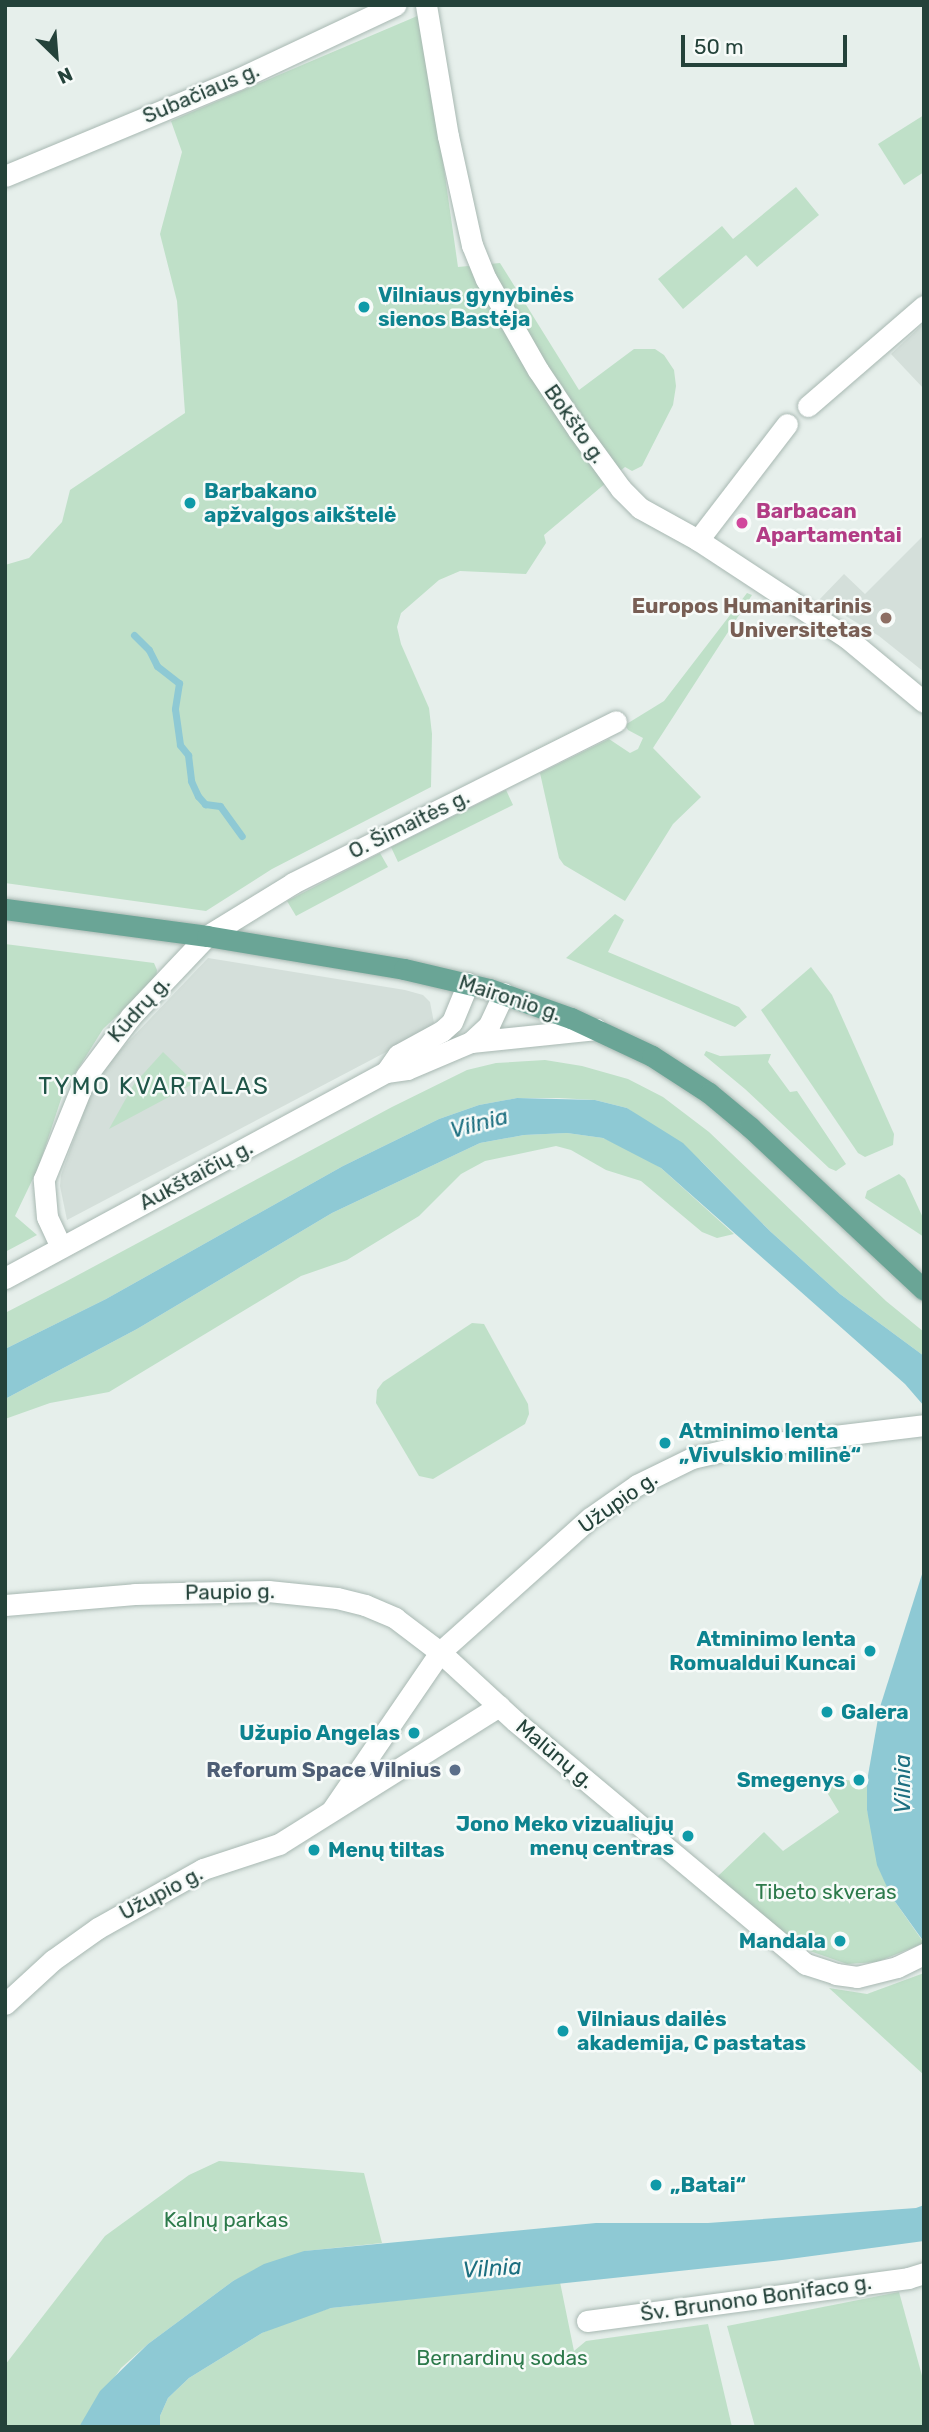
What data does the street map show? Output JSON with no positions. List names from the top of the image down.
{
  "streets": {
    "main road": ["Maironio g."],
    "street": [
      "Subačiaus g.",
      "Bokšto g.",
      "O. Šimaitės g.",
      "Kūdrų g.",
      "Aukštaičių g.",
      "Užupio g.",
      "Paupio g.",
      "Malūnų g.",
      "Šv. Brunono Bonifaco g."
    ]
  },
  "crossings": [
    ["O. Šimaitės g.", "Maironio g."],
    ["O. Šimaitės g.", "Kūdrų g."],
    ["Maironio g.", "Kūdrų g."],
    ["Maironio g.", "Aukštaičių g."],
    ["Kūdrų g.", "Aukštaičių g."],
    ["Užupio g.", "Paupio g."],
    ["Užupio g.", "Malūnų g."]
  ],
  "districts": ["TYMO KVARTALAS"],
  "water": ["Vilnia"],
  "parks": ["Tibeto skveras", "Kalnų parkas", "Bernardinų sodas"],
  "places": [
    "Vilniaus gynybinės sienos Bastėja",
    "Barbakano apžvalgos aikštelė",
    "Barbacan Apartamentai",
    "Europos Humanitarinis Universitetas",
    "Atminimo lenta „Vivulskio milinė“",
    "Atminimo lenta Romualdui Kuncai",
    "Galera",
    "Užupio Angelas",
    "Reforum Space Vilnius",
    "Smegenys",
    "Jono Meko vizualiųjų menų centras",
    "Menų tiltas",
    "Mandala",
    "Vilniaus dailės akademija, C pastatas",
    "„Batai“"
  ],
  "scale_bar": "50 m",
  "north": "bottom right"
}
